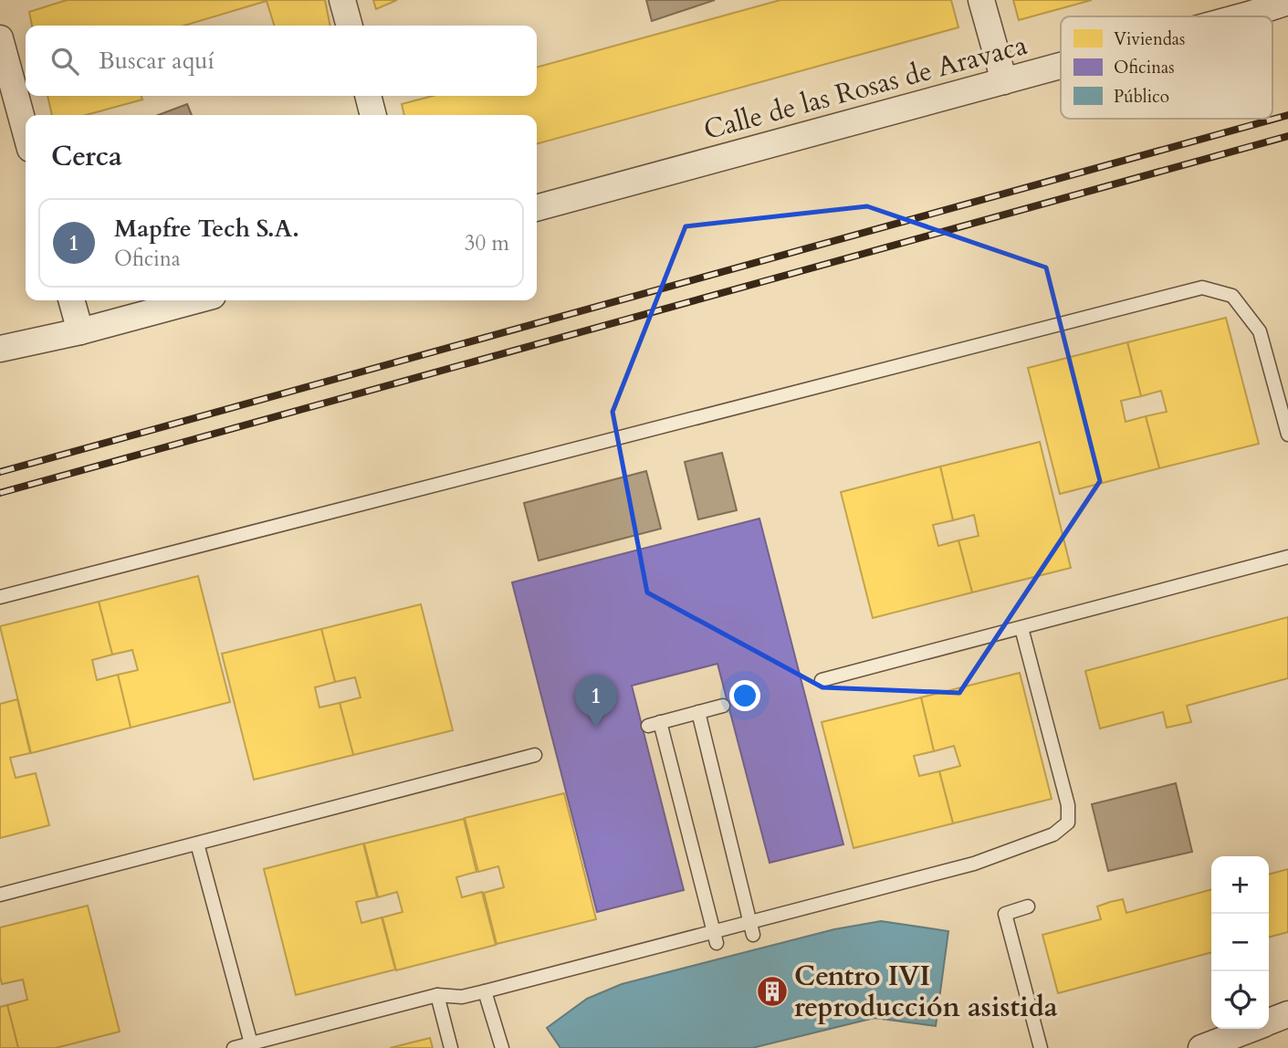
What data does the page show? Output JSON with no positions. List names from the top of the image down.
{
  "streets": {
    "street": ["Calle de las Rosas de Aravaca"]
  },
  "places": {
    "building": ["Centro IVI reproducción asistida"]
  },
  "legend": ["Viviendas", "Oficinas", "Público"],
  "page": {
    "search": "Buscar aquí",
    "heading": "Cerca",
    "list": [
      {
        "mark": "1",
        "name": "Mapfre Tech S.A.",
        "note": "Oficina",
        "value": "30 m"
      }
    ],
    "pins": "1",
    "map_buttons": ["+", "−"]
  }
}
